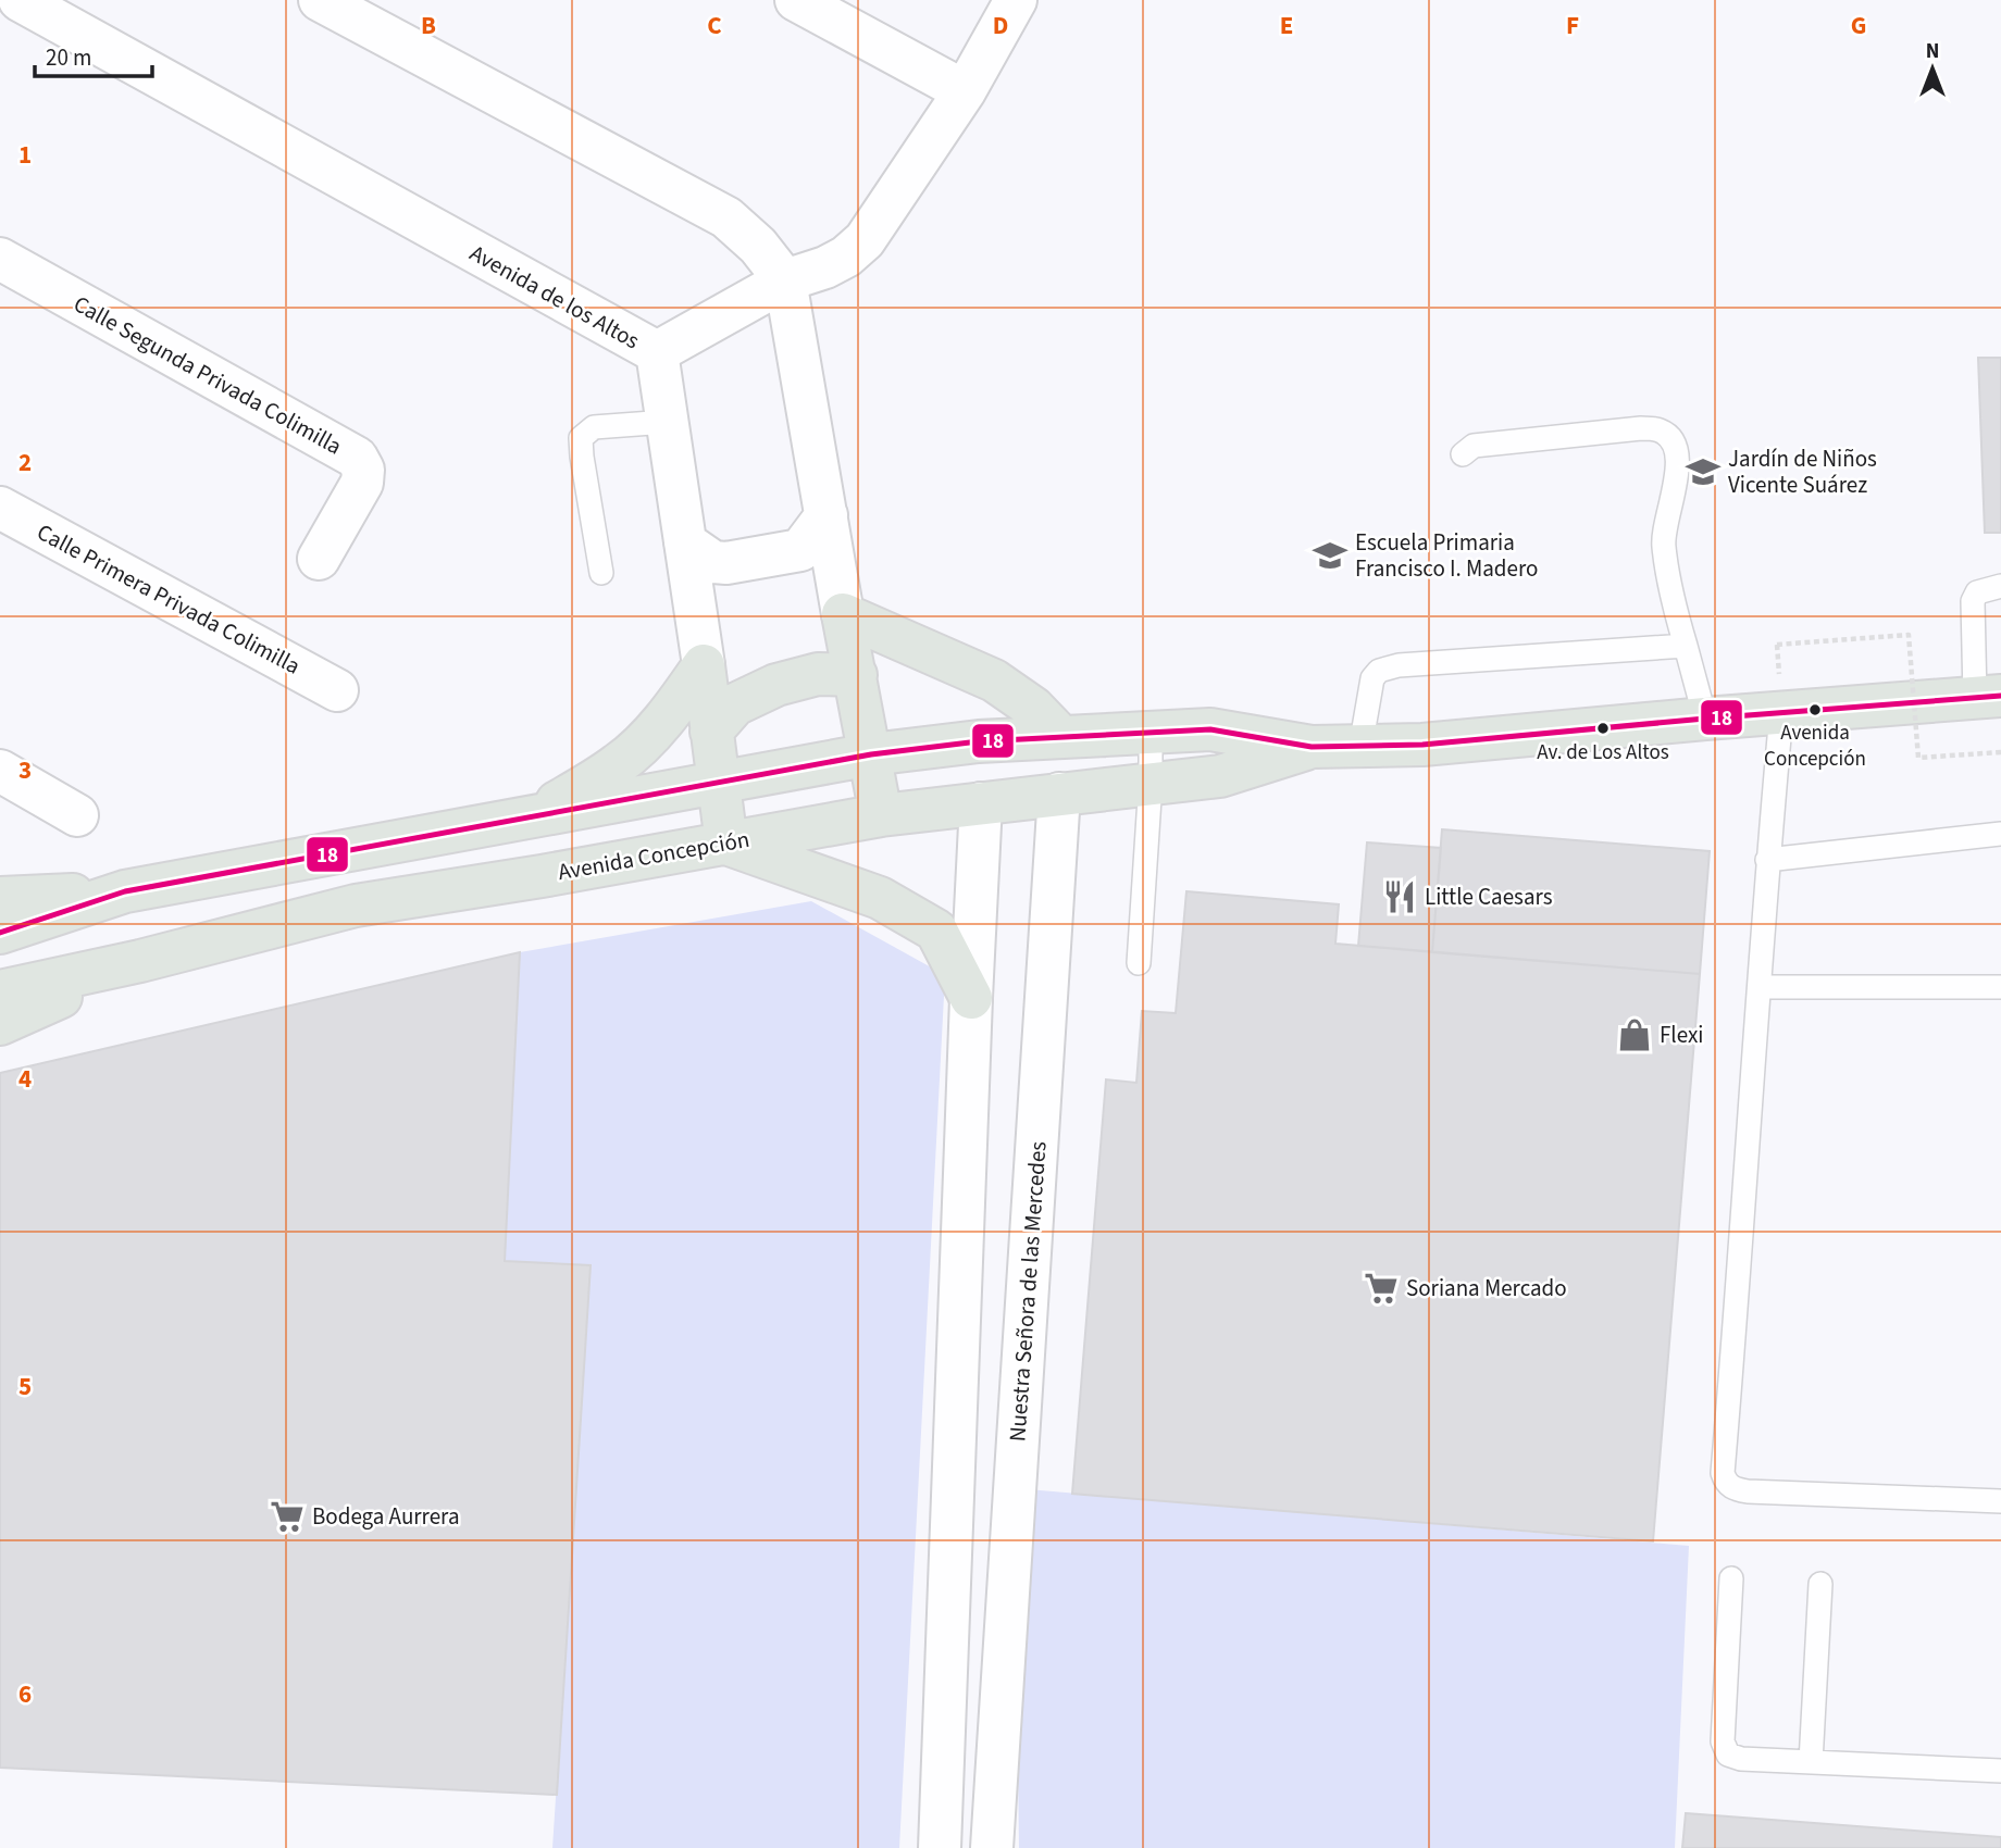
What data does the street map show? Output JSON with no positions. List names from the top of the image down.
{
  "streets": {
    "main road": ["Avenida de los Altos", "Avenida Concepción", "Nuestra Señora de las Mercedes"],
    "street": ["Calle Segunda Privada Colimilla", "Calle Primera Privada Colimilla"]
  },
  "crossings": [
    ["Avenida de los Altos", "Avenida Concepción"],
    ["Avenida Concepción", "Nuestra Señora de las Mercedes"]
  ],
  "places": {
    "school or university": ["Jardín de Niños Vicente Suárez", "Escuela Primaria Francisco I. Madero"],
    "other": ["Avenida Concepción", "Av. de Los Altos"],
    "restaurant": ["Little Caesars"],
    "shop": ["Flexi"],
    "supermarket": ["Soriana Mercado", "Bodega Aurrera"]
  },
  "lines": ["transit line 18"],
  "scale_bar": "20 m",
  "north": "top",
  "grid": {
    "columns": [
      "B",
      "C",
      "D",
      "E",
      "F",
      "G"
    ],
    "rows": [
      "1",
      "2",
      "3",
      "4",
      "5",
      "6"
    ]
  }
}
